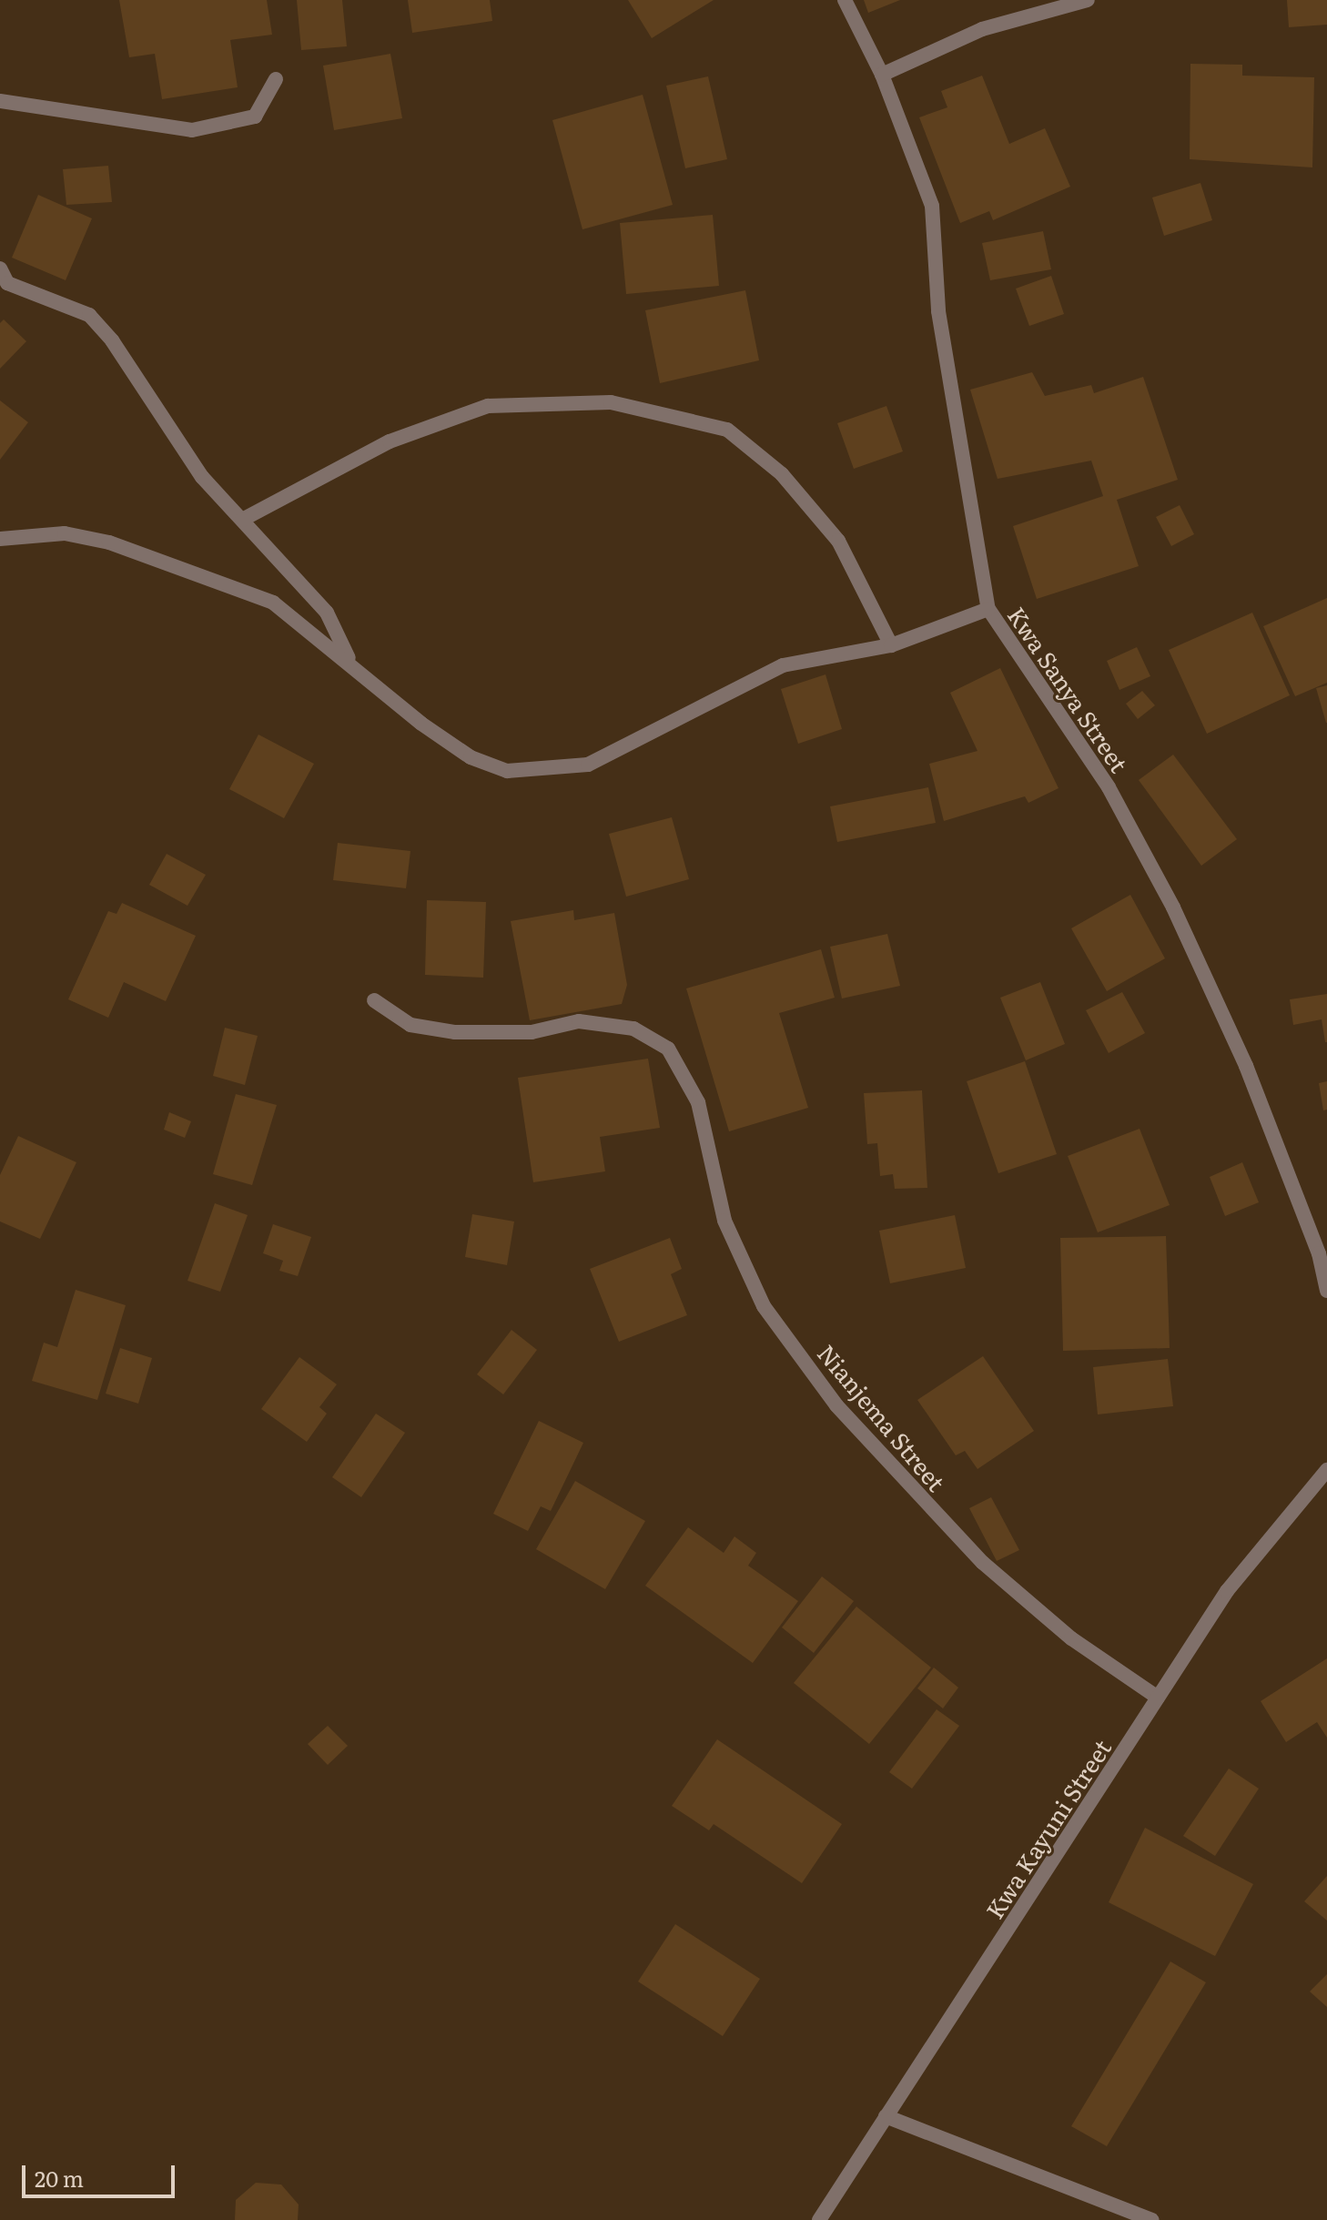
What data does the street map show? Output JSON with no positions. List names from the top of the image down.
{
  "streets": {
    "street": ["Kwa Sanya Street", "Nianjema Street", "Kwa Kayuni Street"]
  },
  "crossings": [
    ["Nianjema Street", "Kwa Kayuni Street"]
  ],
  "scale_bar": "20 m"
}
